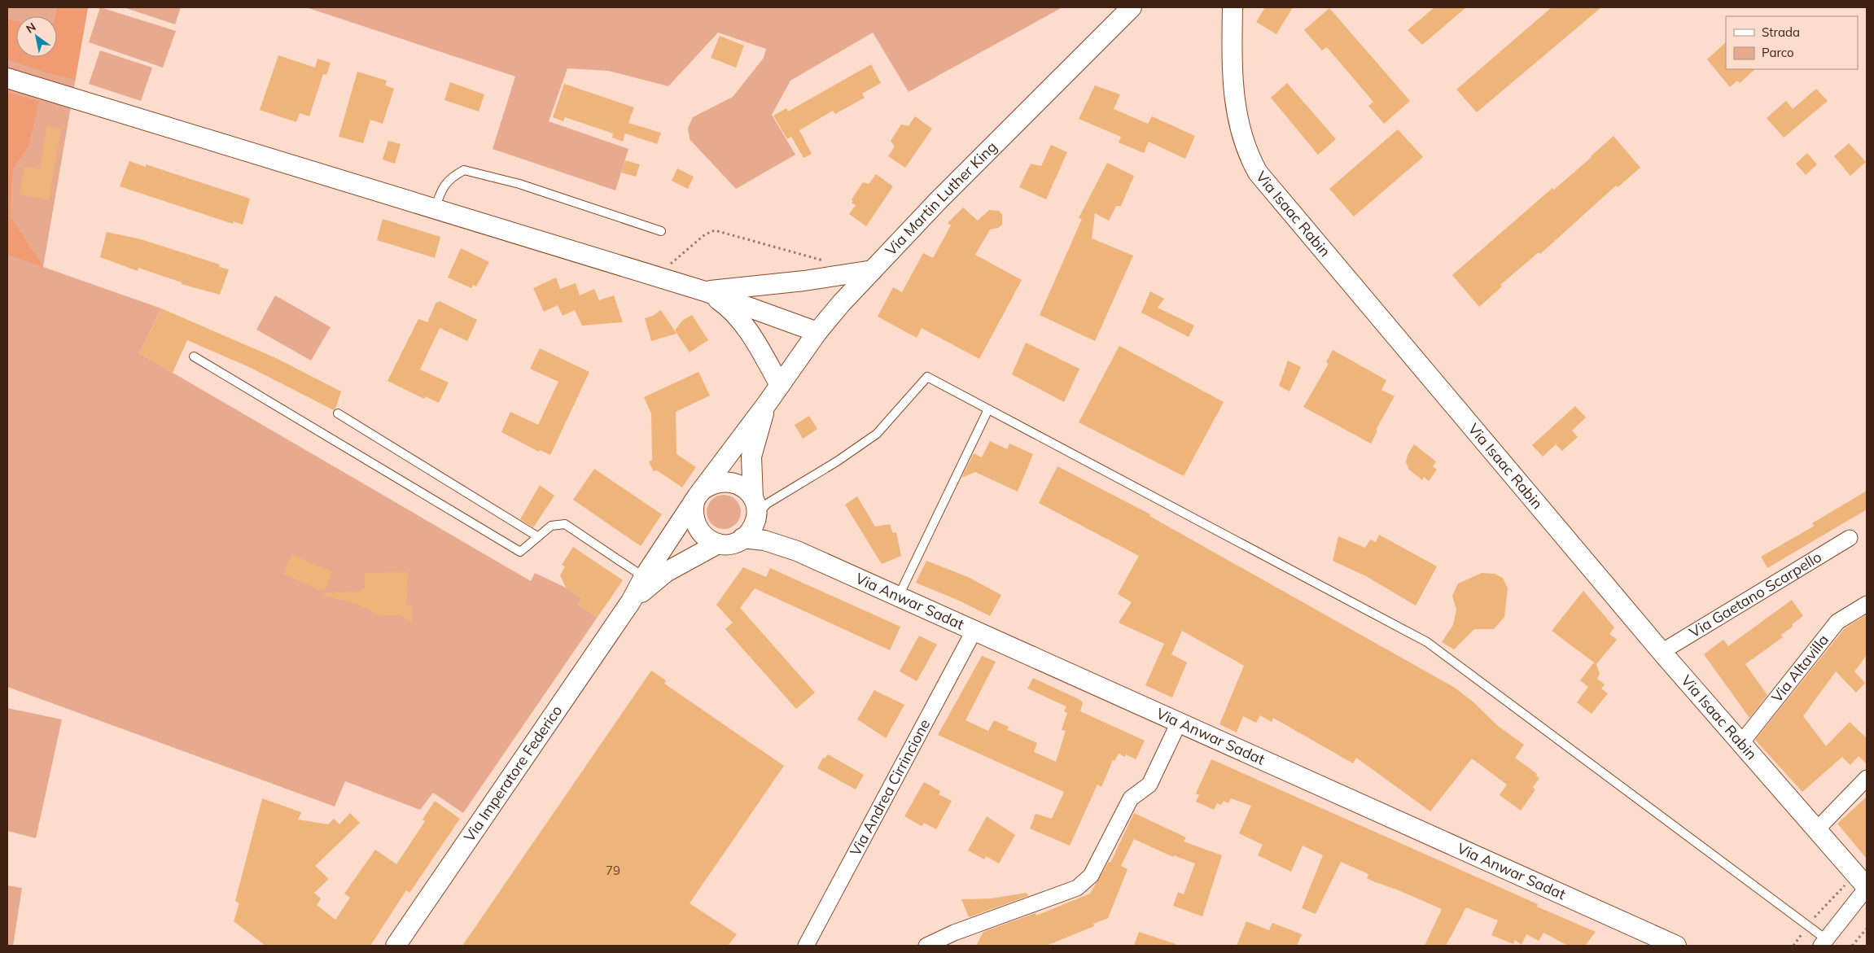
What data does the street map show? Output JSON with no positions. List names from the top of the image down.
{
  "streets": {
    "street": [
      "Via Martin Luther King",
      "Via Isaac Rabin",
      "Via Gaetano Scarpello",
      "Via Anwar Sadat",
      "Via Altavilla",
      "Via Imperatore Federico",
      "Via Andrea Cirrincione"
    ]
  },
  "crossings": [
    ["Via Martin Luther King", "Via Anwar Sadat"],
    ["Via Martin Luther King", "Via Imperatore Federico"],
    ["Via Isaac Rabin", "Via Gaetano Scarpello"],
    ["Via Isaac Rabin", "Via Altavilla"],
    ["Via Anwar Sadat", "Via Andrea Cirrincione"]
  ],
  "house_numbers": ["79"],
  "legend": ["Strada", "Parco"],
  "north": "top left"
}
